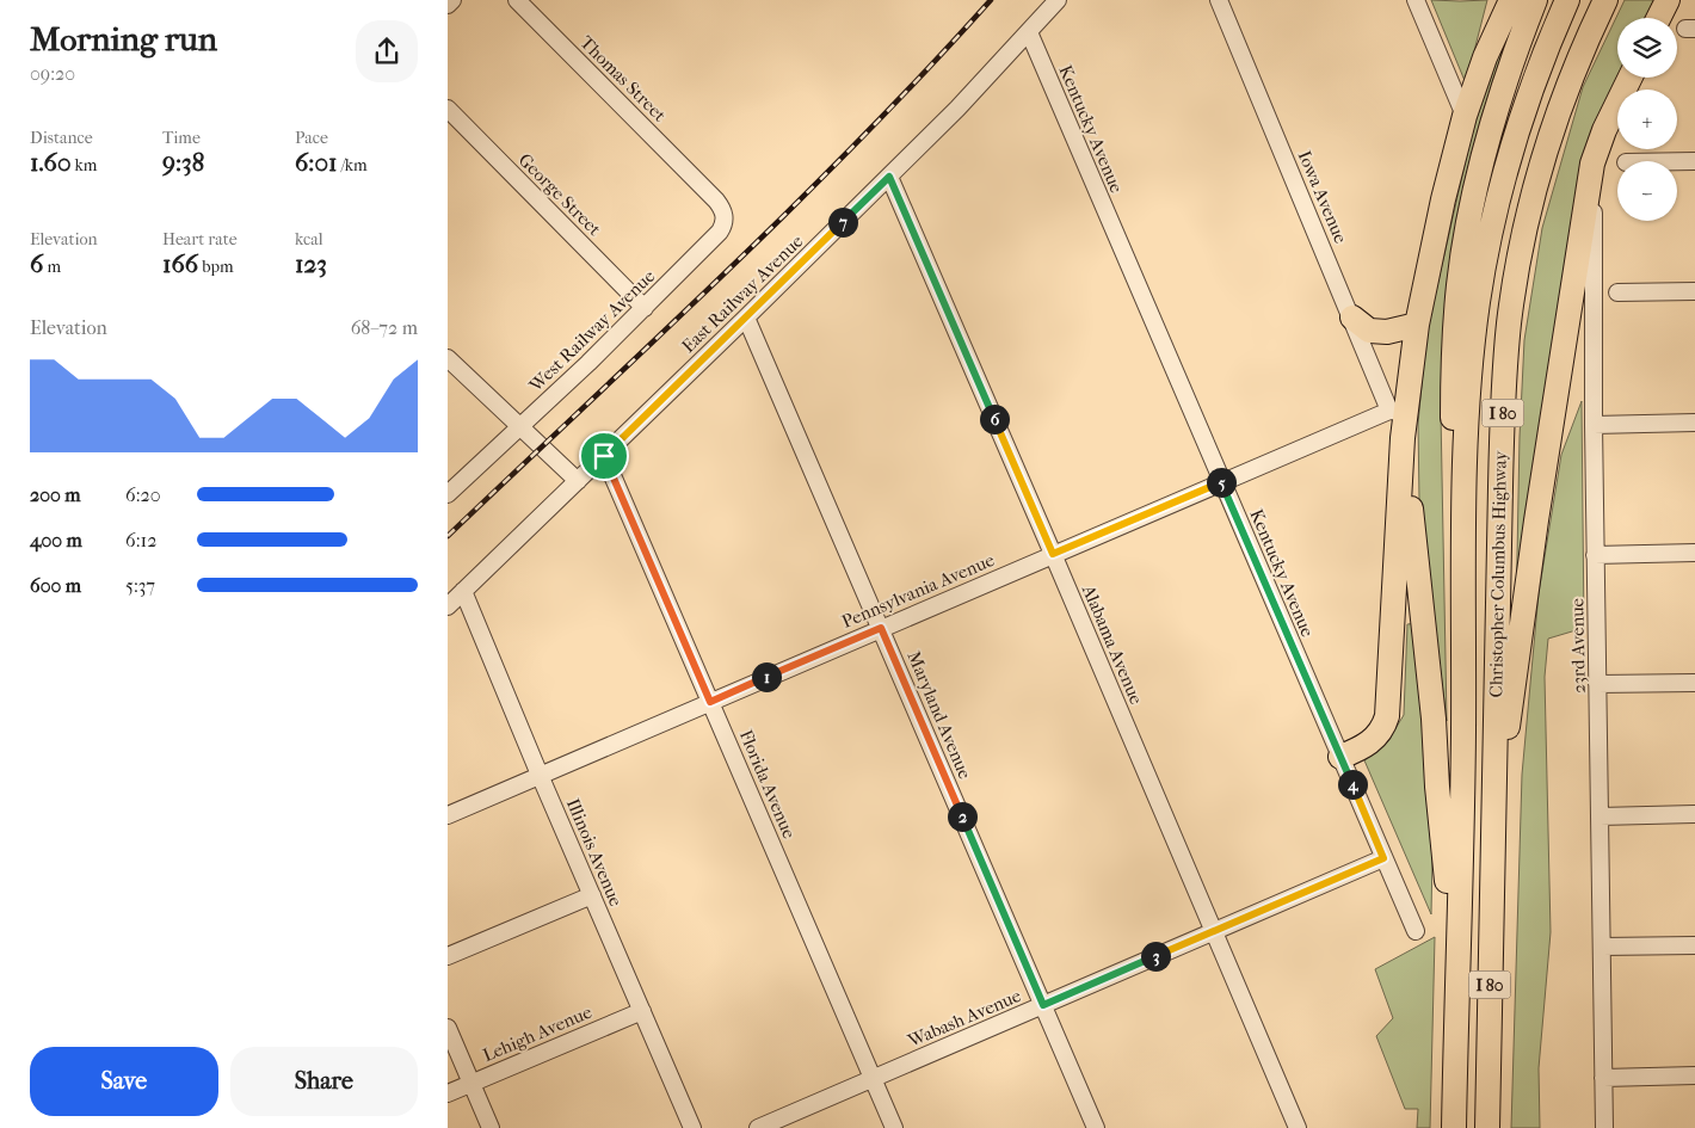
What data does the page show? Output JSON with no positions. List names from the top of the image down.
{
  "streets": {
    "highway": ["I 80", "Christopher Columbus Highway"],
    "street": [
      "Thomas Street",
      "Kentucky Avenue",
      "George Street",
      "Iowa Avenue",
      "East Railway Avenue",
      "West Railway Avenue",
      "Pennsylvania Avenue",
      "Alabama Avenue",
      "23rd Avenue",
      "Maryland Avenue",
      "Florida Avenue",
      "Illinois Avenue",
      "Wabash Avenue",
      "Lehigh Avenue"
    ]
  },
  "crossings": [
    ["Thomas Street", "West Railway Avenue"],
    ["Kentucky Avenue", "East Railway Avenue"],
    ["Kentucky Avenue", "Pennsylvania Avenue"],
    ["Kentucky Avenue", "Wabash Avenue"],
    ["George Street", "West Railway Avenue"],
    ["Iowa Avenue", "Pennsylvania Avenue"],
    ["East Railway Avenue", "Alabama Avenue"],
    ["East Railway Avenue", "Maryland Avenue"],
    ["East Railway Avenue", "Florida Avenue"],
    ["East Railway Avenue", "Illinois Avenue"],
    ["Pennsylvania Avenue", "Alabama Avenue"],
    ["Pennsylvania Avenue", "Maryland Avenue"],
    ["Pennsylvania Avenue", "Florida Avenue"],
    ["Pennsylvania Avenue", "Illinois Avenue"],
    ["Alabama Avenue", "Wabash Avenue"],
    ["Maryland Avenue", "Wabash Avenue"],
    ["Florida Avenue", "Wabash Avenue"],
    ["Illinois Avenue", "Lehigh Avenue"]
  ],
  "page": {
    "heading": ["Morning run", "09:20"],
    "map_buttons": ["+", "−"],
    "stats": [
      ["Distance", "1.60 km"],
      ["Time", "9:38"],
      ["Pace", "6:01 /km"],
      ["Elevation", "6 m"],
      ["Heart rate", "166 bpm"],
      ["kcal", "123"]
    ],
    "pins": [
      "7",
      "6",
      "5",
      "1",
      "4",
      "2",
      "3"
    ],
    "chart": ["Elevation", "68–72 m"],
    "list": [
      {
        "name": "200 m",
        "note": "6:20"
      },
      {
        "name": "400 m",
        "note": "6:12"
      },
      {
        "name": "600 m",
        "note": "5:37"
      }
    ],
    "buttons": ["Save", "Share"]
  }
}
